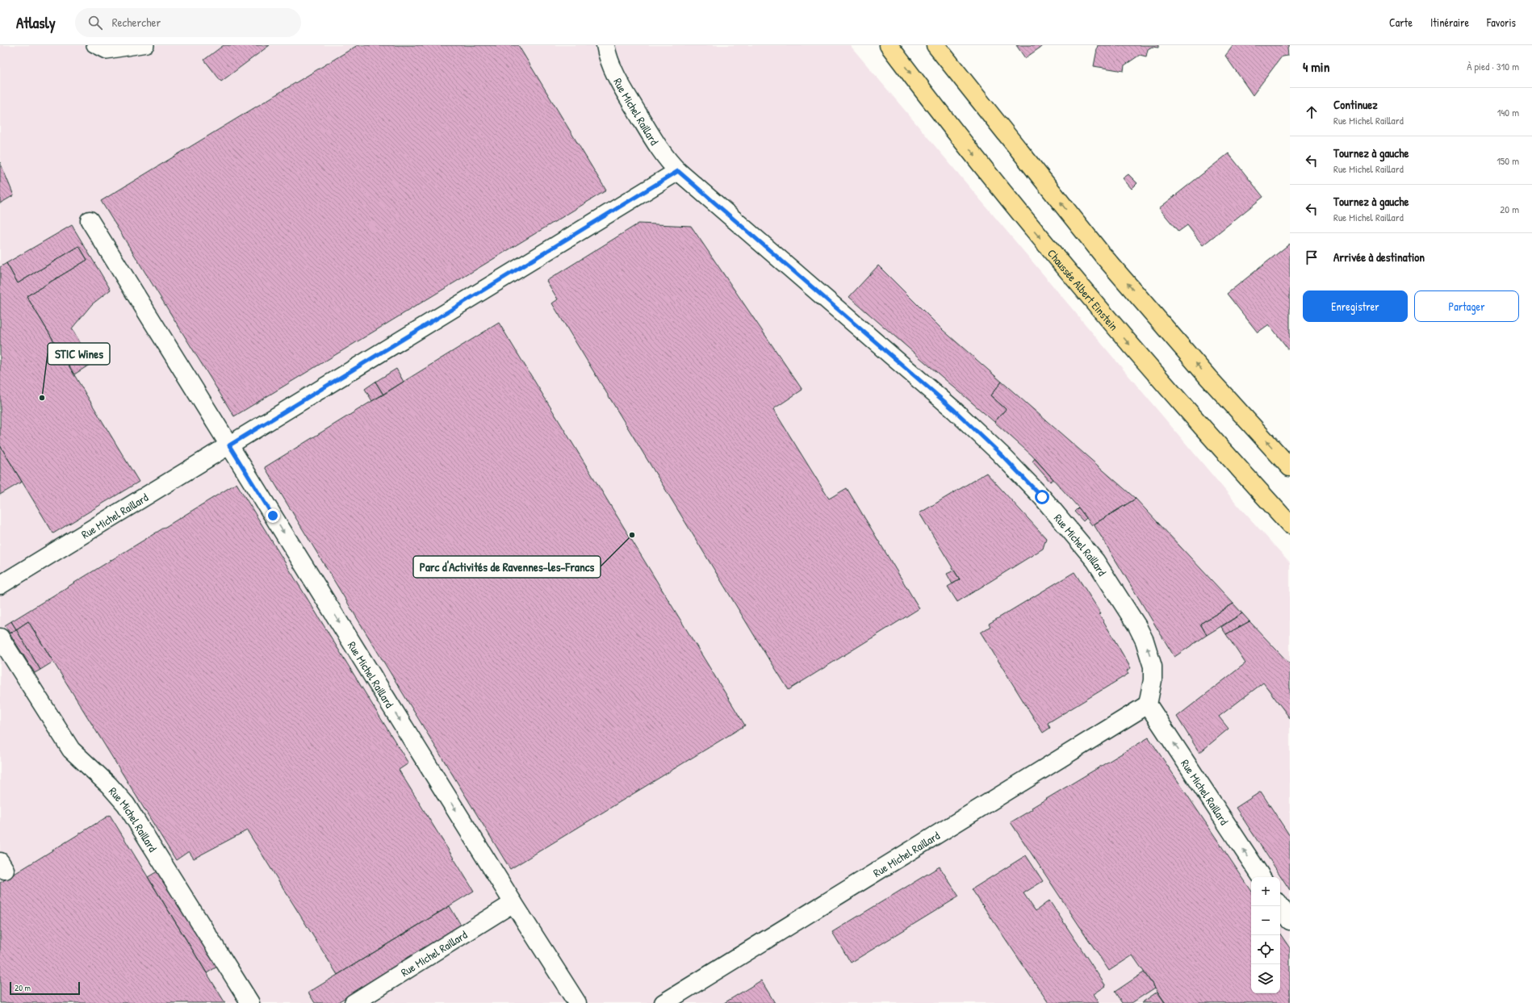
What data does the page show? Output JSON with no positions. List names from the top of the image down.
{
  "streets": {
    "main road": ["Chaussée Albert Einstein"],
    "street": ["Rue Michel Raillard"]
  },
  "places": ["STIC Wines", "Parc d'Activités de Ravennes-les-Francs"],
  "scale_bar": "20 m",
  "page": {
    "header": "Atlasly",
    "search": "Rechercher",
    "nav": ["Carte", "Itinéraire", "Favoris"],
    "heading": ["4 min", "À pied · 310 m"],
    "list": [
      ["Continuez", "Rue Michel Raillard", "140 m"],
      ["Tournez à gauche", "Rue Michel Raillard", "150 m"],
      ["Tournez à gauche", "Rue Michel Raillard", "20 m"],
      "Arrivée à destination"
    ],
    "buttons": ["Enregistrer", "Partager"],
    "map_buttons": ["+", "−"],
    "scale": "20 m"
  }
}
